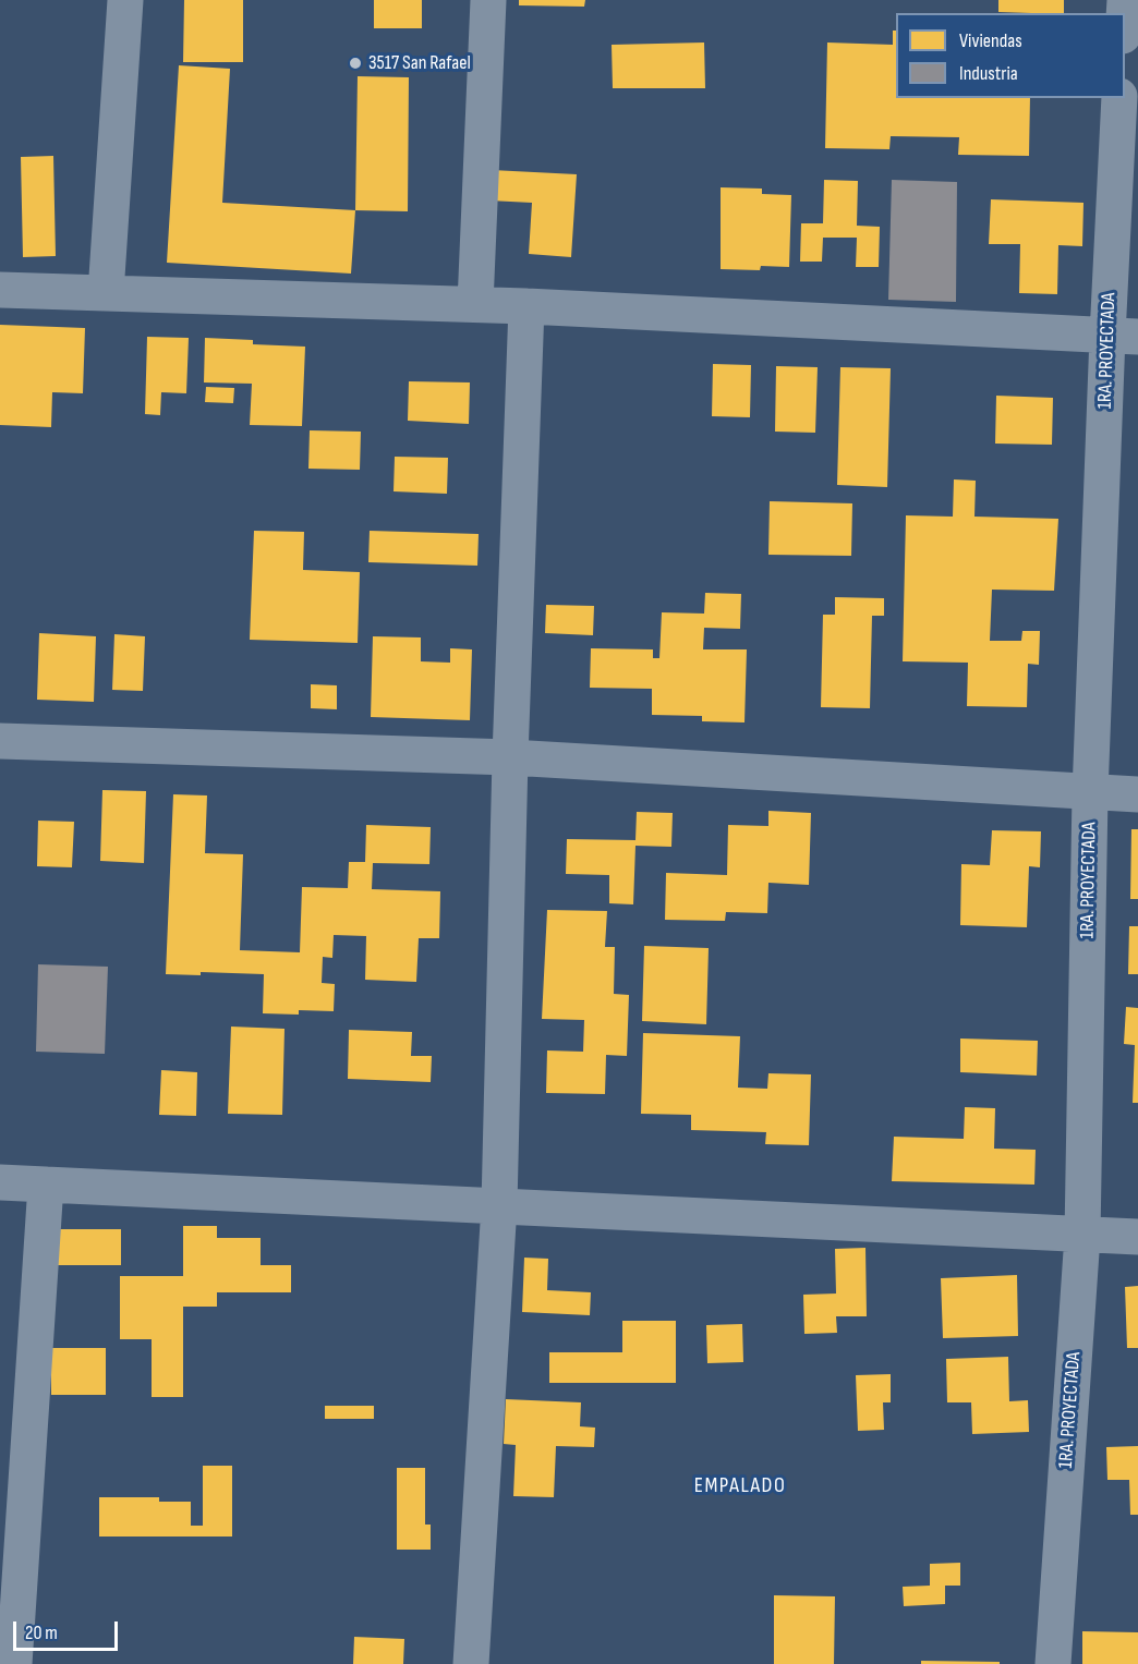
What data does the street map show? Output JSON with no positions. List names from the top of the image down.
{
  "streets": {
    "street": ["1RA. PROYECTADA"]
  },
  "districts": ["EMPALADO"],
  "places": ["3517 San Rafael"],
  "legend": ["Viviendas", "Industria"],
  "scale_bar": "20 m"
}
